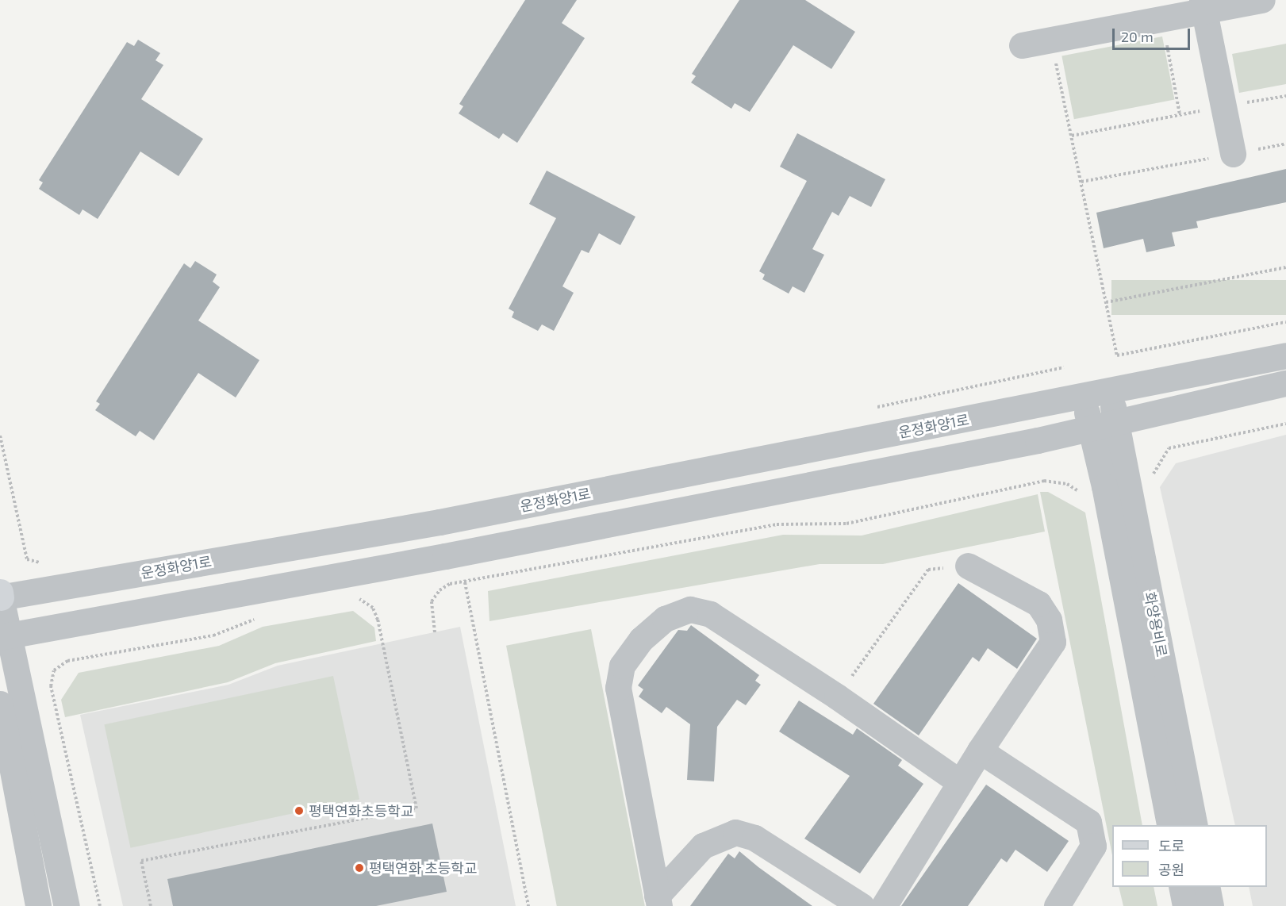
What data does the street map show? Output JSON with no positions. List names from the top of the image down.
{
  "streets": {
    "street": ["운정화양1로", "화양용비로"]
  },
  "crossings": [
    ["운정화양1로", "화양용비로"]
  ],
  "places": ["평택연화초등학교", "평택연화 초등학교"],
  "legend": ["도로", "공원"],
  "scale_bar": "20 m"
}
